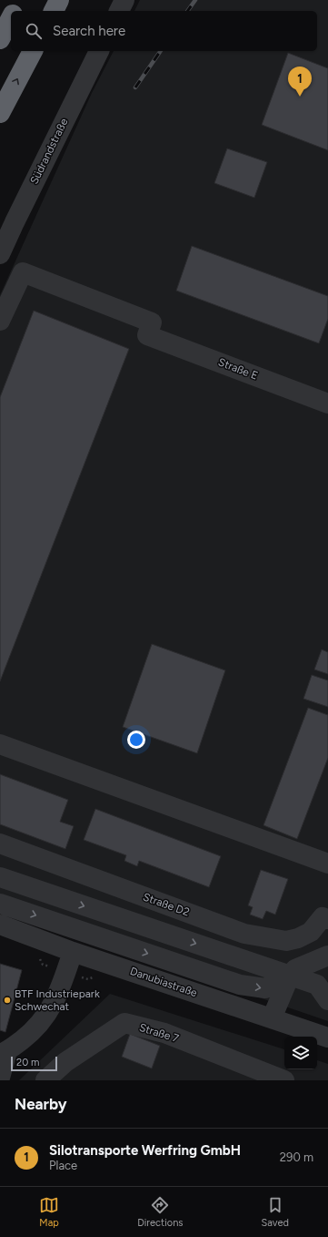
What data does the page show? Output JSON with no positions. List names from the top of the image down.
{
  "streets": {
    "street": [
      "Südrandstraße",
      "Straße E",
      "Straße D2",
      "Danubiastraße",
      "Straße 7"
    ]
  },
  "places": ["BTF Industriepark Schwechat"],
  "scale_bar": "20 m",
  "page": {
    "search": "Search here",
    "pins": "1",
    "scale": "20 m",
    "heading": "Nearby",
    "list": [
      {
        "mark": "1",
        "name": "Silotransporte Werfring GmbH",
        "note": "Place",
        "value": "290 m"
      }
    ],
    "nav": ["Map", "Directions", "Saved"]
  }
}
